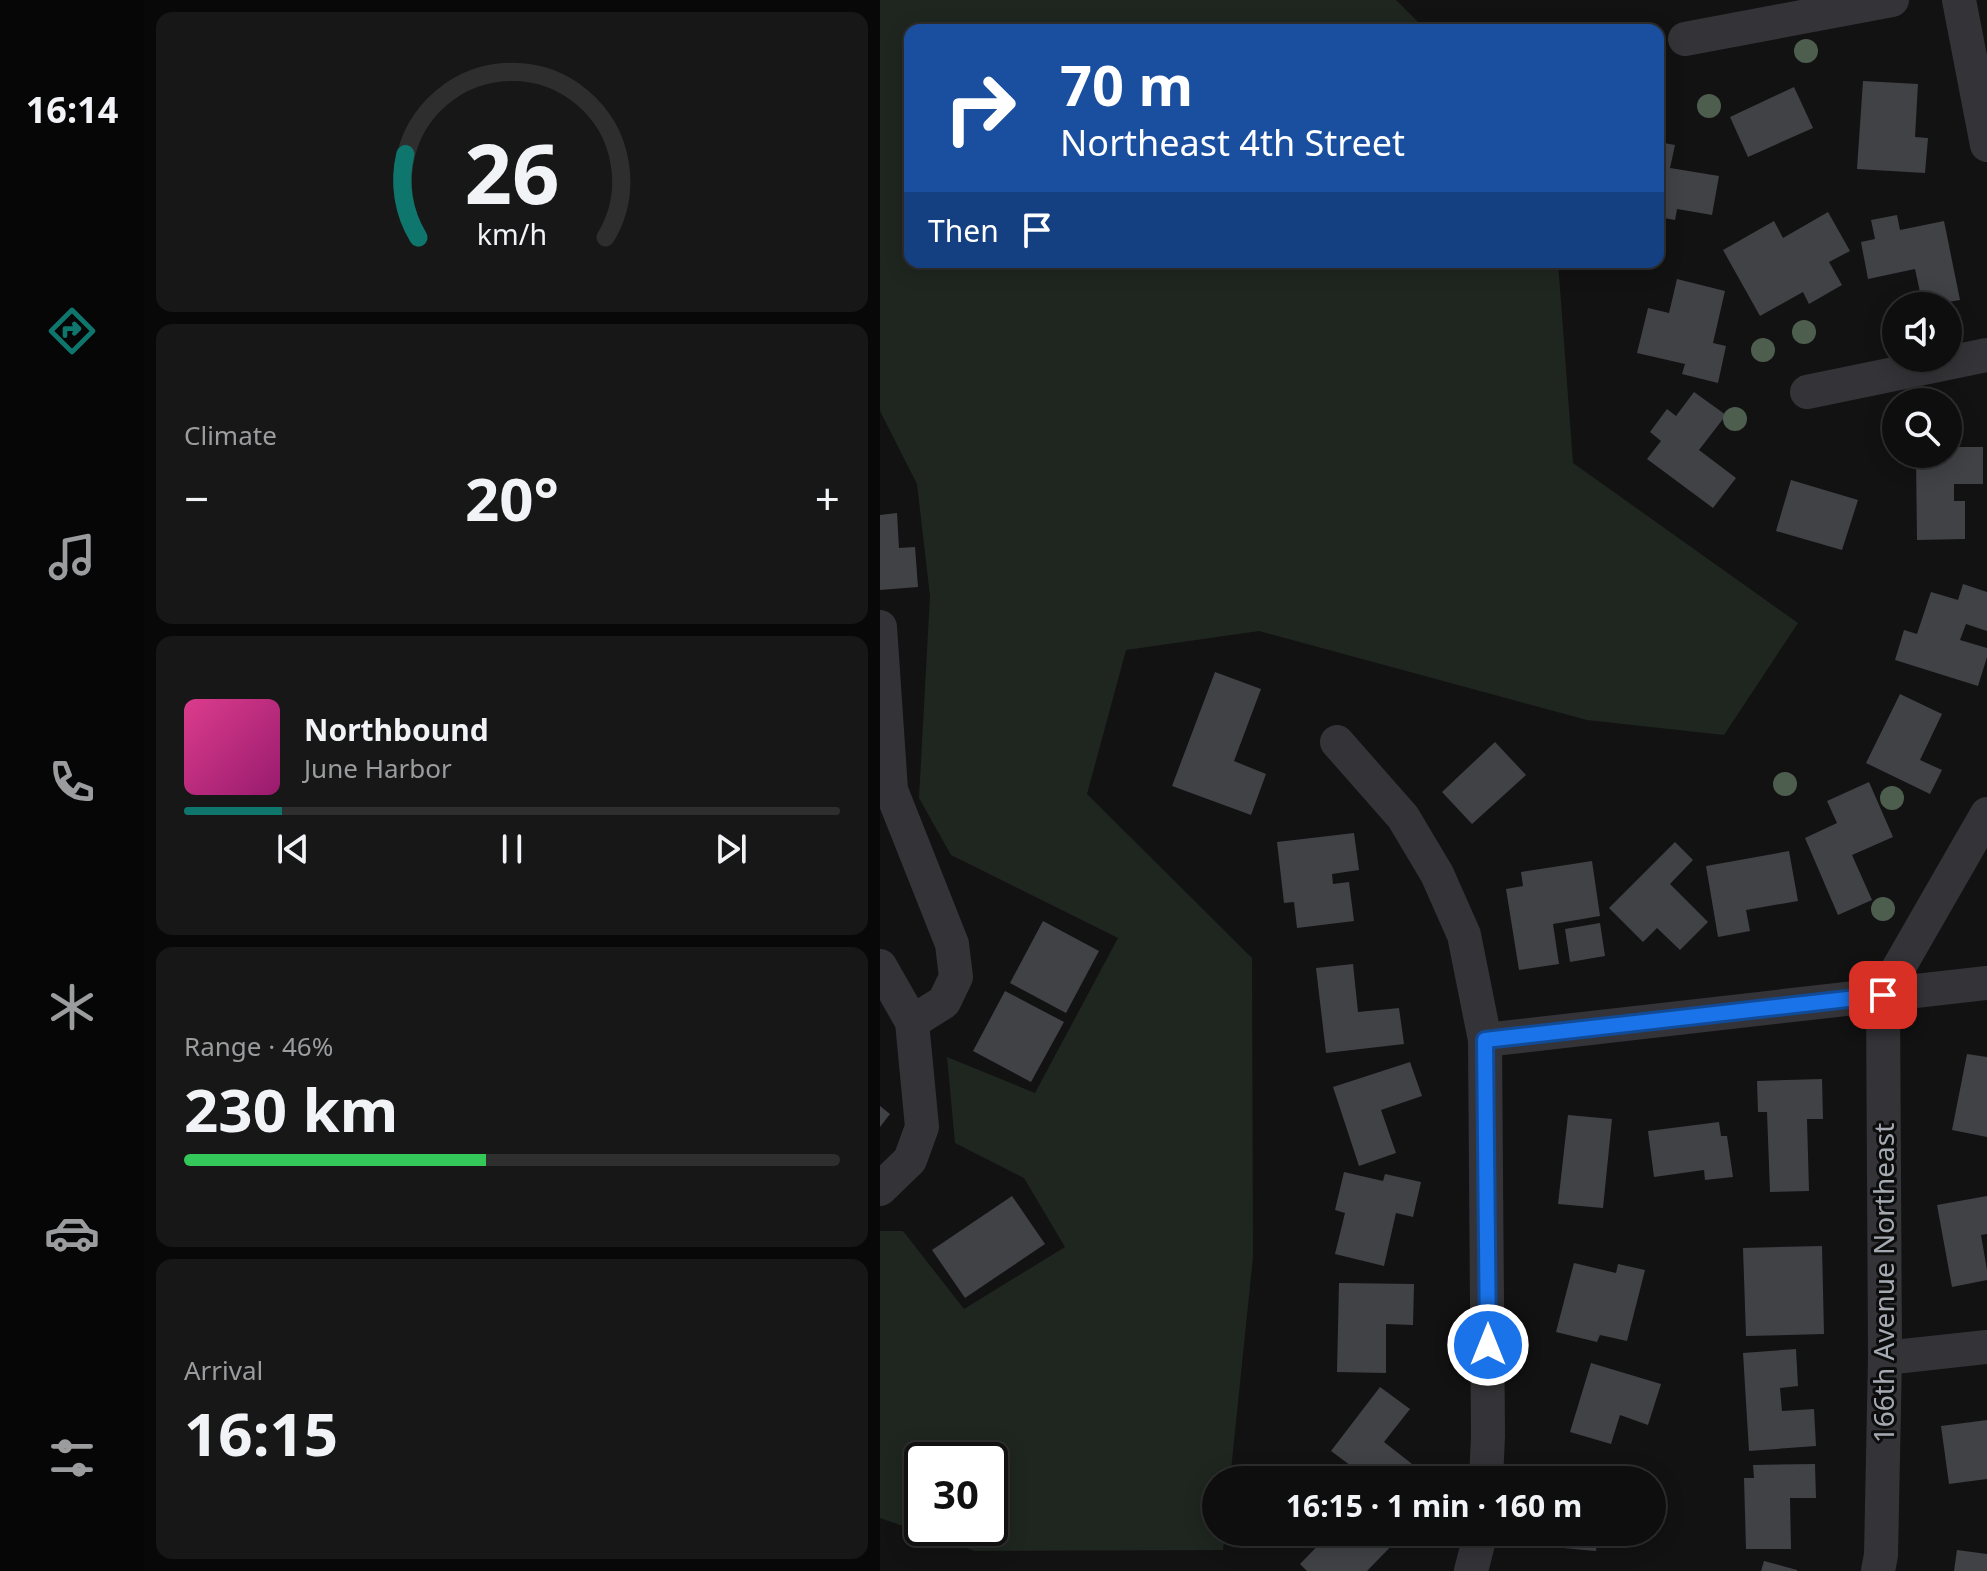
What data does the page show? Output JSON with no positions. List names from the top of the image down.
{
  "streets": {
    "street": ["166th Avenue Northeast"]
  },
  "page": {
    "tabs": "16:14",
    "turn": ["70 m", "Northeast 4th Street"],
    "then": "Then",
    "tile": [
      "Climate",
      ["Range · 46%", "230 km"],
      ["Arrival", "16:15"]
    ],
    "heat": ["−", "20°", "+"],
    "song": ["Northbound", "June Harbor"],
    "limit": "30",
    "trip": "16:15 · 1 min · 160 m",
    "gauge": ["26", "km/h"]
  }
}
